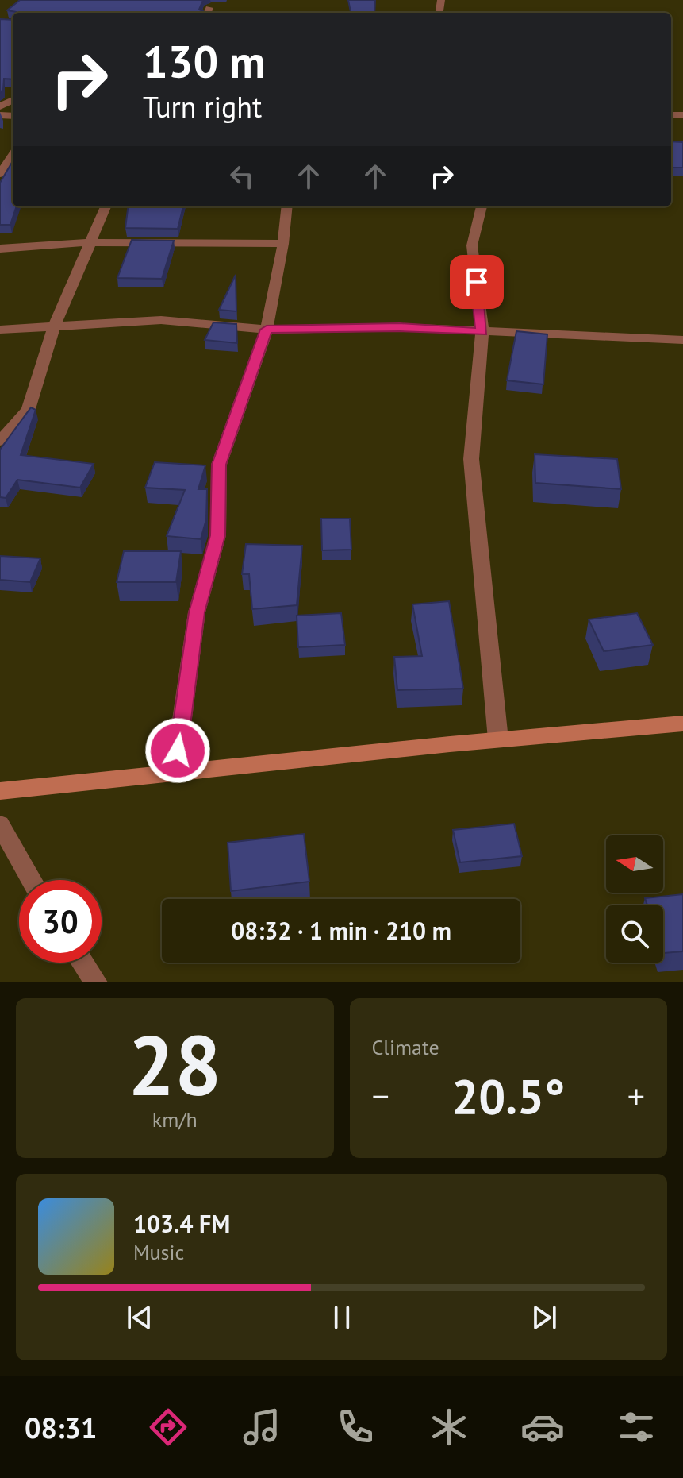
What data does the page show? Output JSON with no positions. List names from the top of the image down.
{
  "north": "left",
  "page": {
    "turn": ["130 m", "Turn right"],
    "limit": "30",
    "trip": "08:32 · 1 min · 210 m",
    "tile": [
      ["28", "km/h"],
      "Climate"
    ],
    "heat": ["−", "20.5°", "+"],
    "song": ["103.4 FM", "Music"],
    "tabs": "08:31"
  }
}
